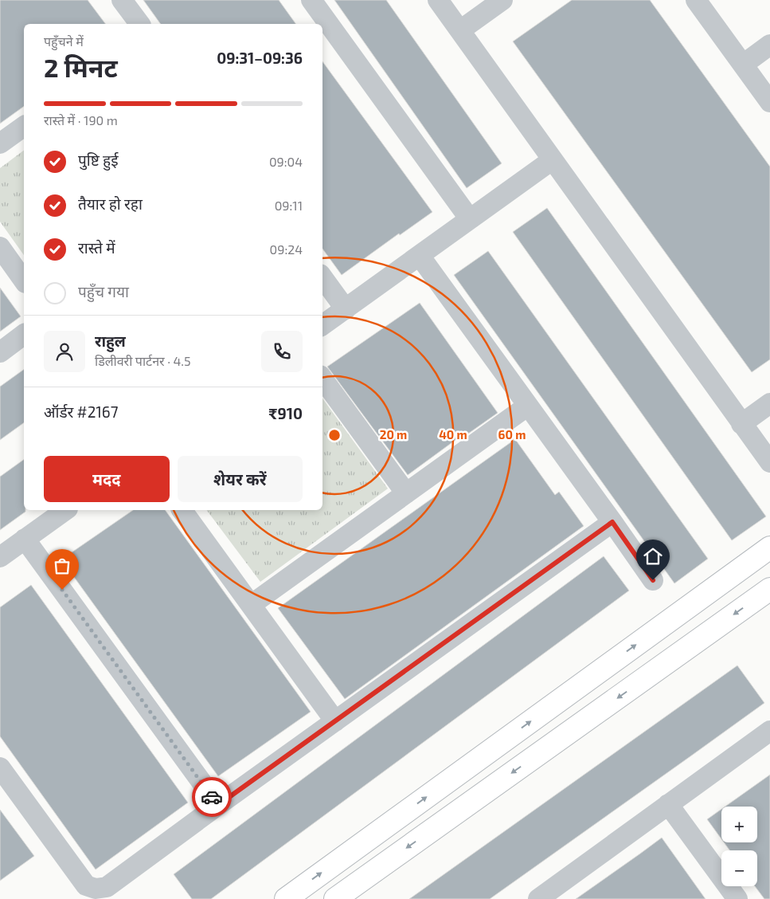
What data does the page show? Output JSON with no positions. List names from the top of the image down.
{
  "page": {
    "heading": ["2 मिनट", "पहुँचने में", "09:31–09:36"],
    "panel": [
      "राहुल",
      "डिलीवरी पार्टनर · 4.5",
      "ऑर्डर #2167",
      "₹910"
    ],
    "bar": "रास्ते में · 190 m",
    "list": [
      ["पुष्टि हुई", "09:04"],
      ["तैयार हो रहा", "09:11"],
      ["रास्ते में", "09:24"],
      "पहुँच गया"
    ],
    "buttons": ["मदद", "शेयर करें"],
    "map_buttons": ["+", "−"]
  },
  "rings": ["20 m", "40 m", "60 m"]
}
